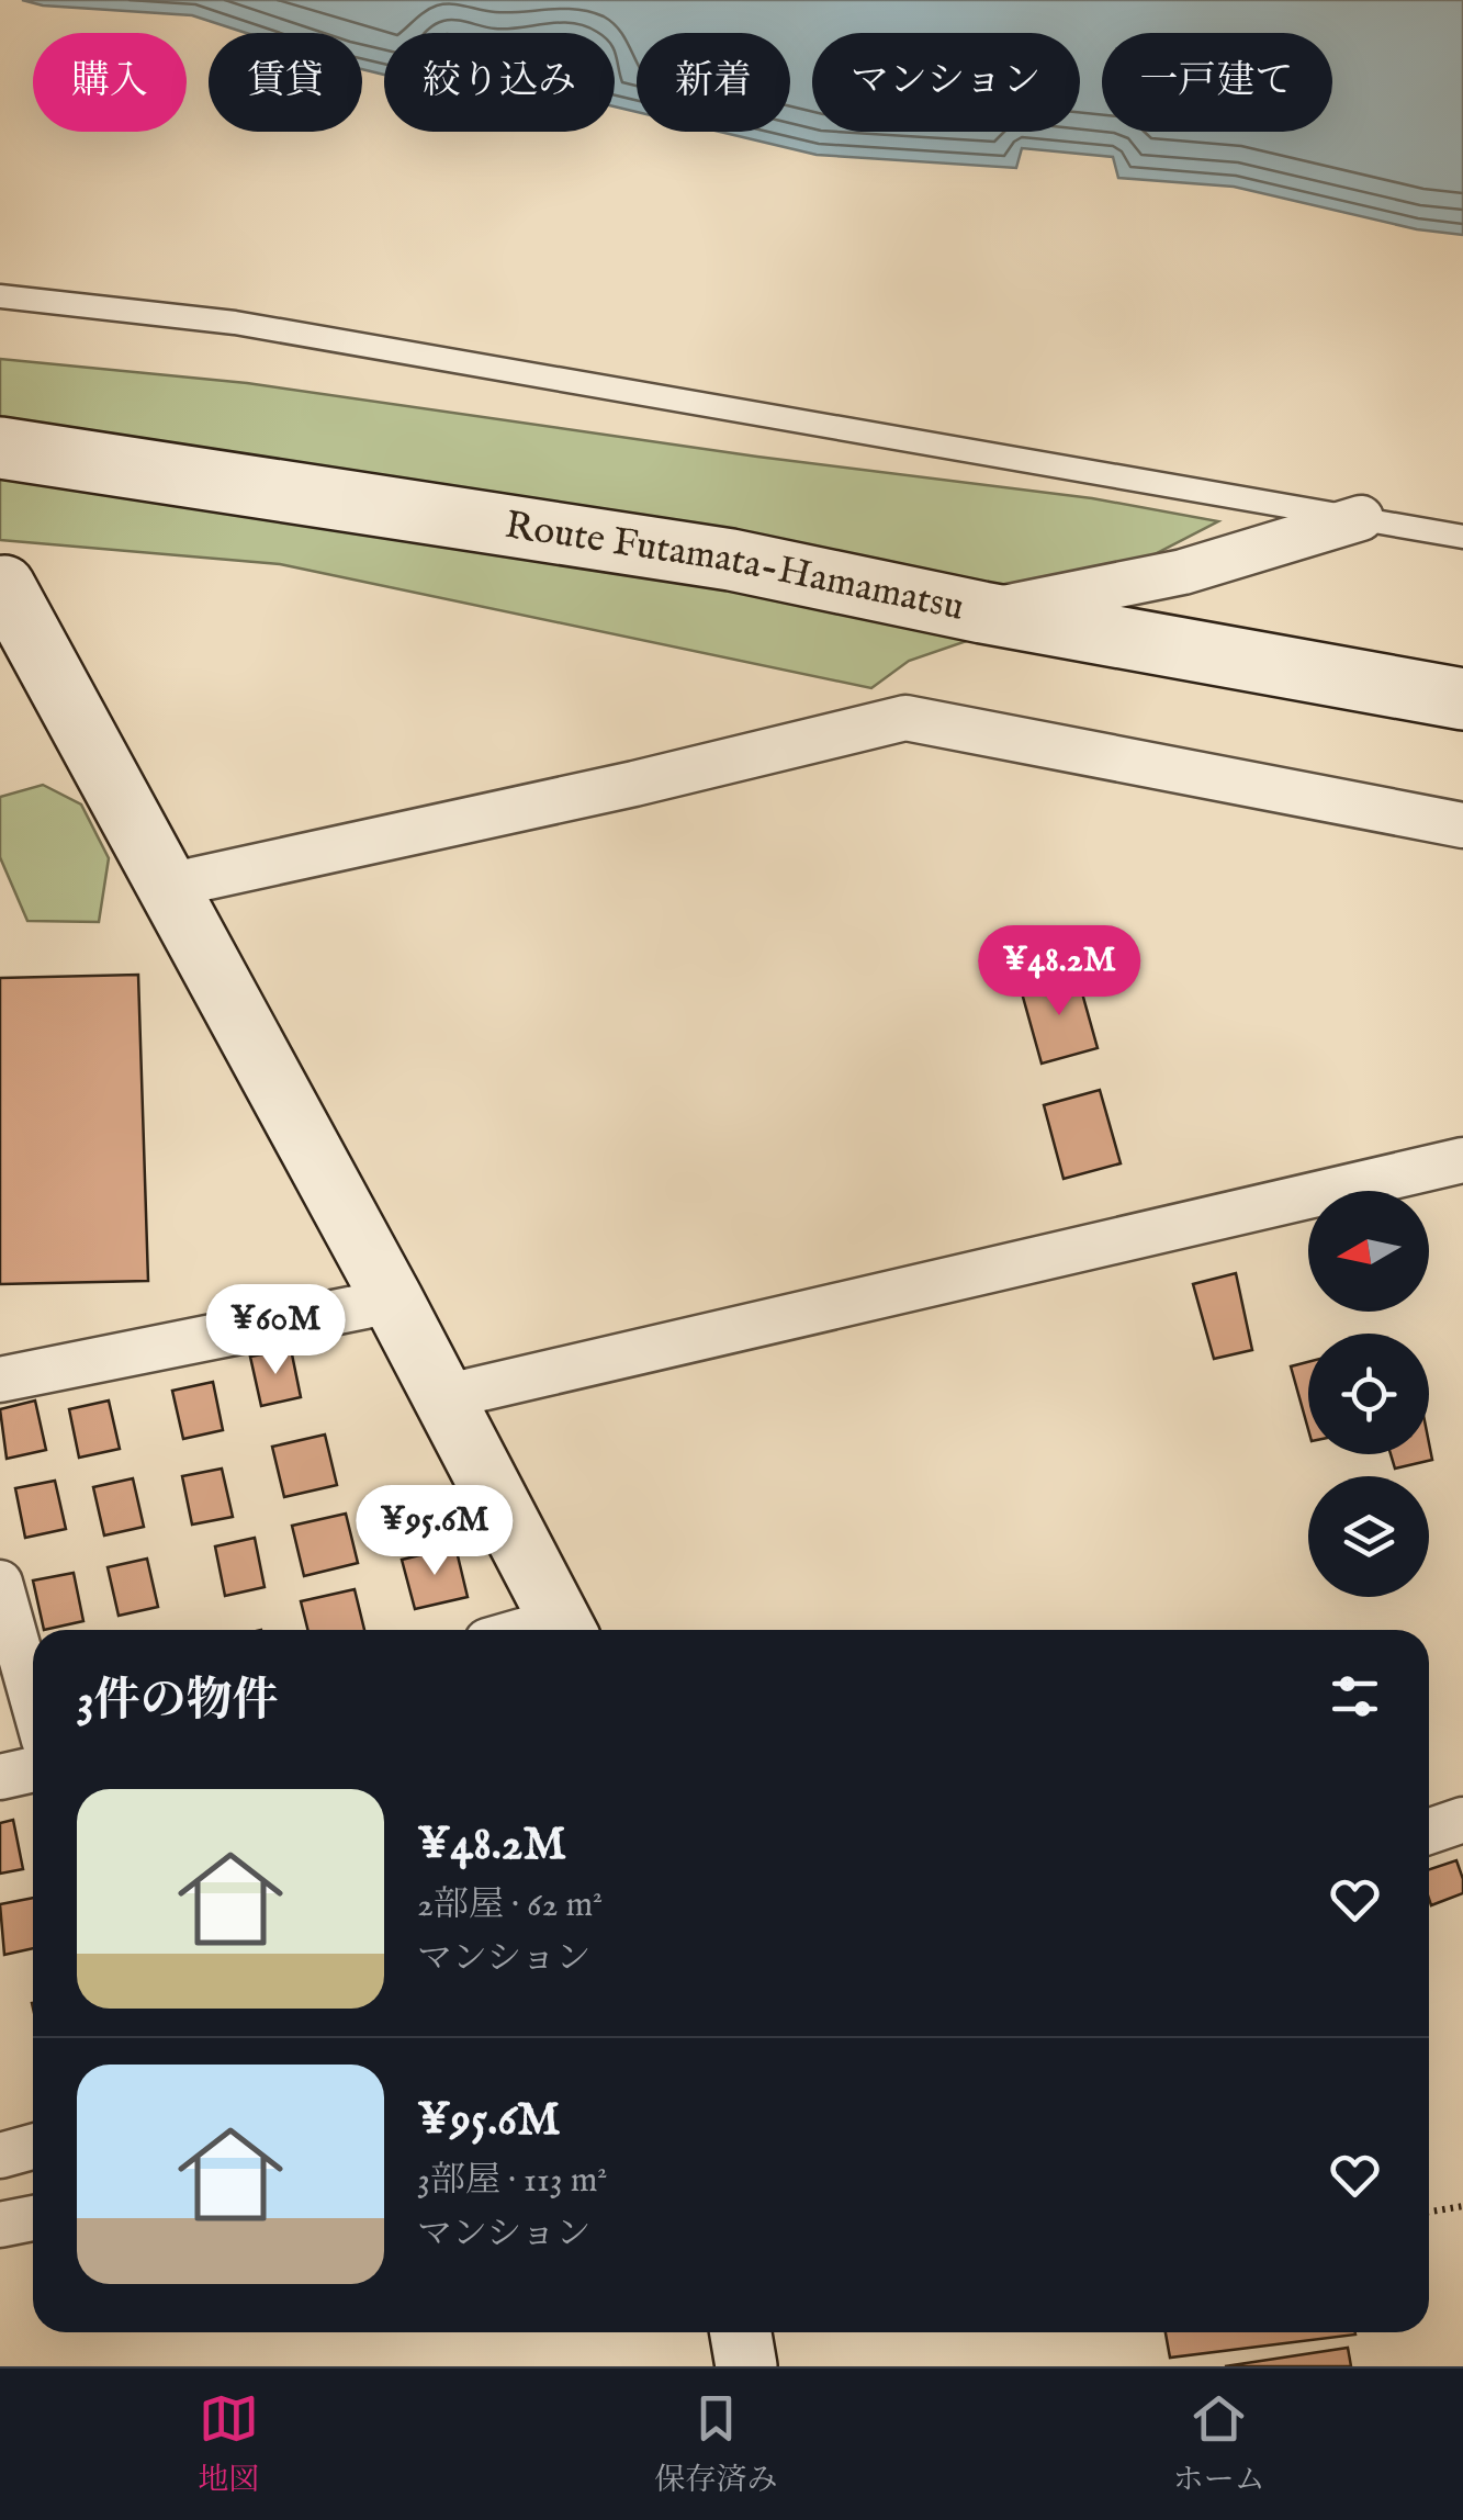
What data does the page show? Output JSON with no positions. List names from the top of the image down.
{
  "streets": {
    "main road": ["Route Futamata-Hamamatsu"]
  },
  "north": "left",
  "page": {
    "chip": [
      "購入",
      "賃貸",
      "絞り込み",
      "新着",
      "マンション",
      "一戸建て"
    ],
    "price": ["¥48.2M", "¥60M", "¥95.6M"],
    "heading": "3件の物件",
    "list": [
      {
        "name": "¥48.2M",
        "note": "2部屋 · 62 m² · マンション"
      },
      {
        "name": "¥95.6M",
        "note": "3部屋 · 113 m² · マンション"
      }
    ],
    "tabs": ["地図", "保存済み", "ホーム"]
  }
}
